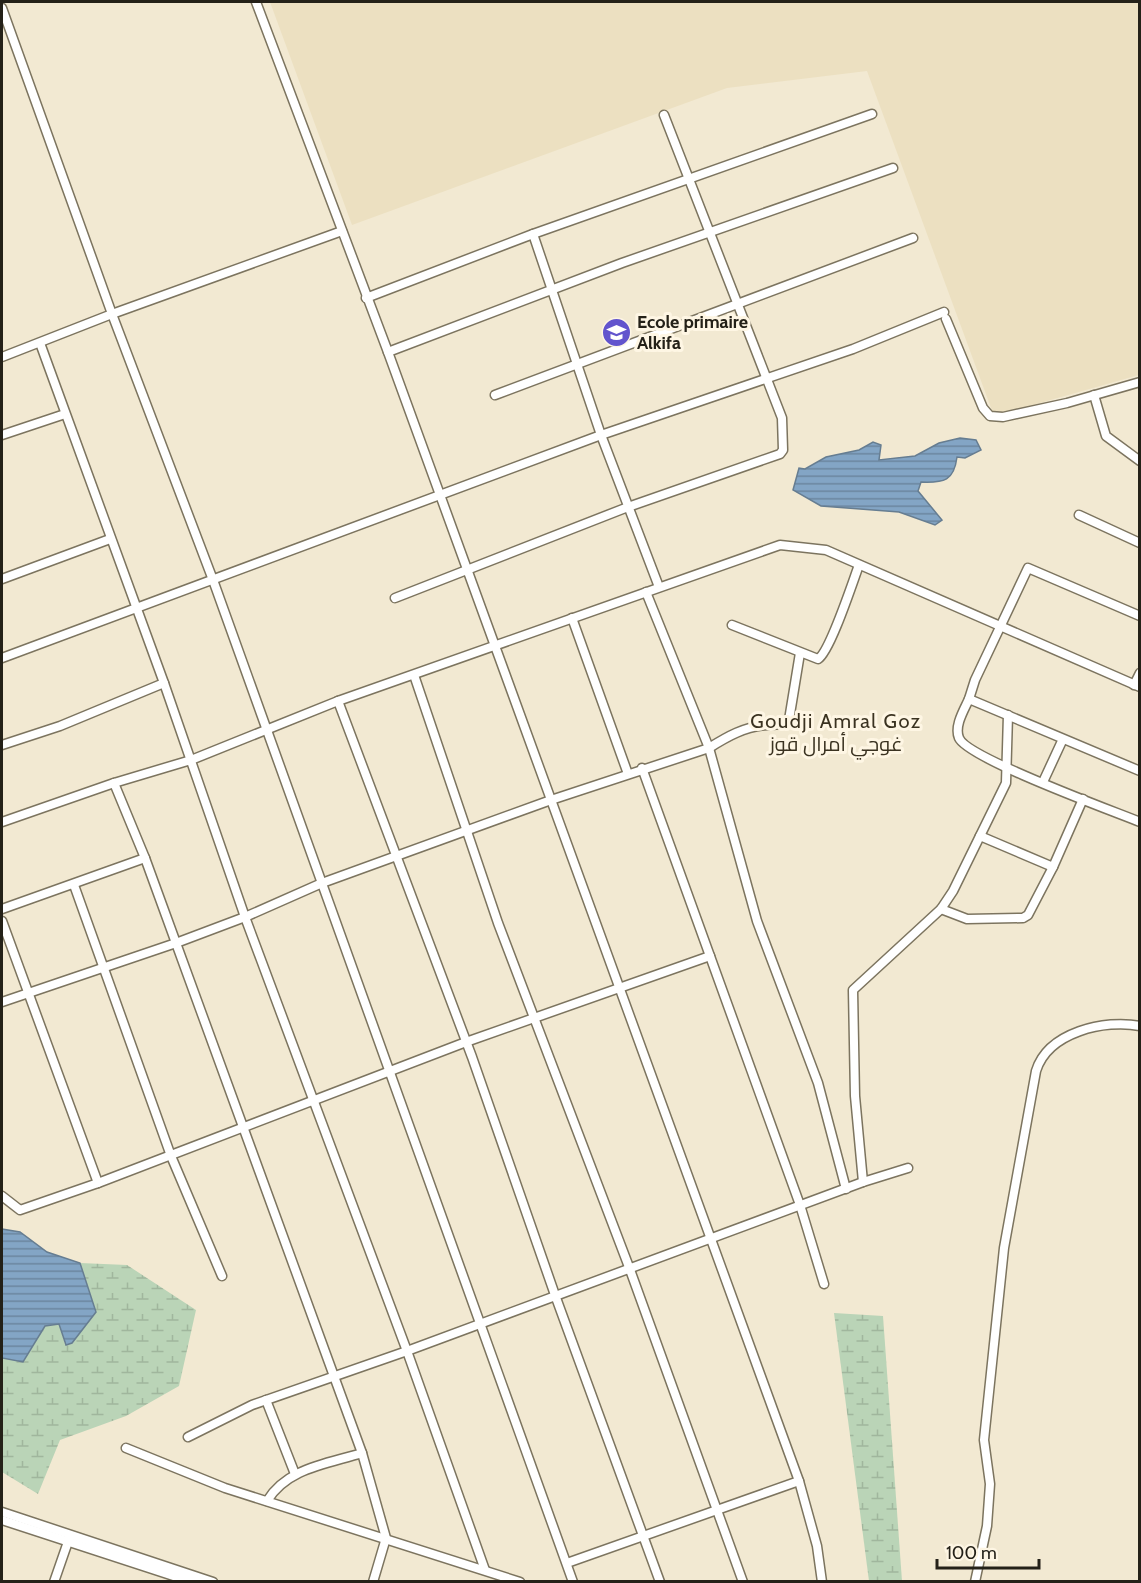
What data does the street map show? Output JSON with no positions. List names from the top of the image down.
{
  "districts": ["Goudji Amral Goz غوجي أمرال قوز"],
  "places": {
    "school or university": ["Ecole primaire Alkifa"]
  },
  "scale_bar": "100 m"
}
